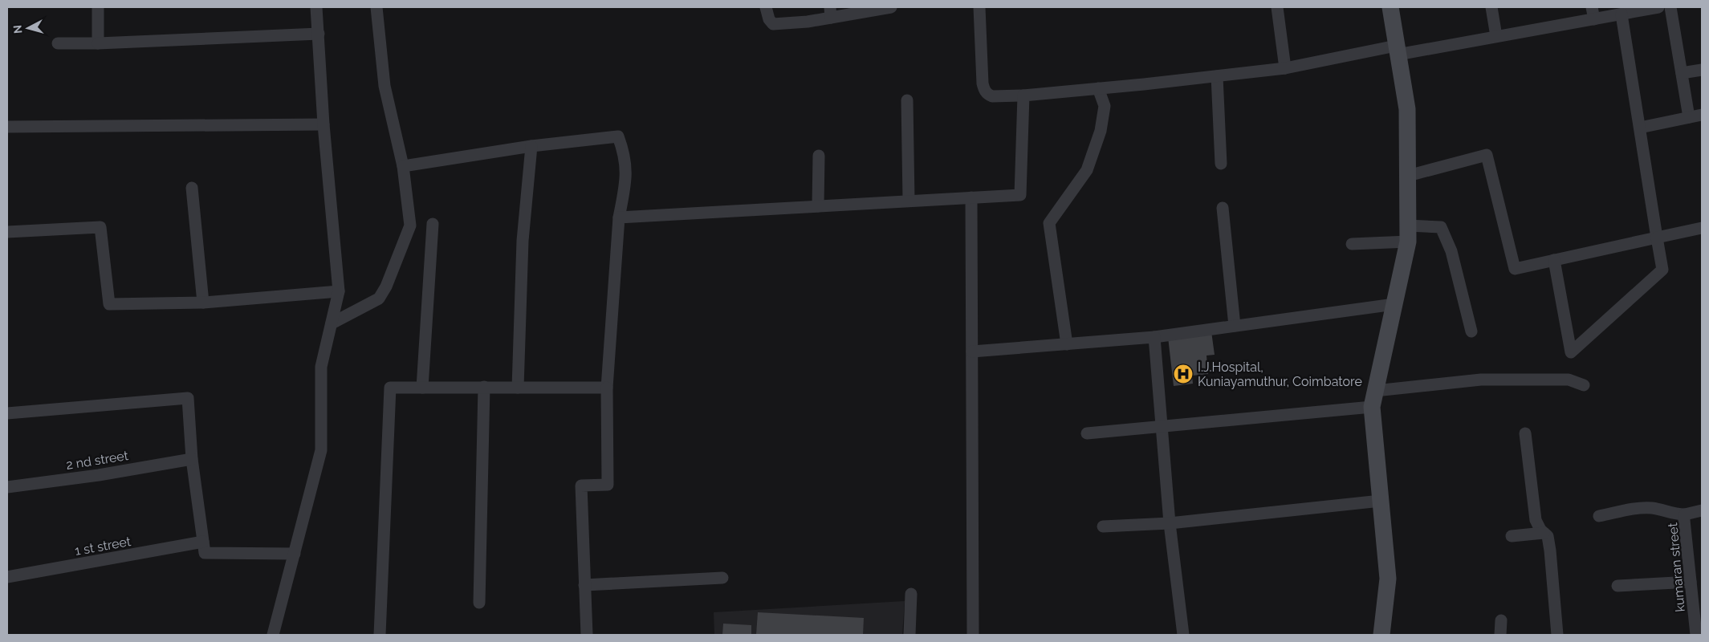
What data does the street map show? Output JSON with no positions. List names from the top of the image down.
{
  "streets": {
    "street": ["2 nd street", "1 st street", "kumaran street"]
  },
  "places": {
    "hospital": ["I.J.Hospital, Kuniayamuthur, Coimbatore"]
  },
  "north": "left"
}
